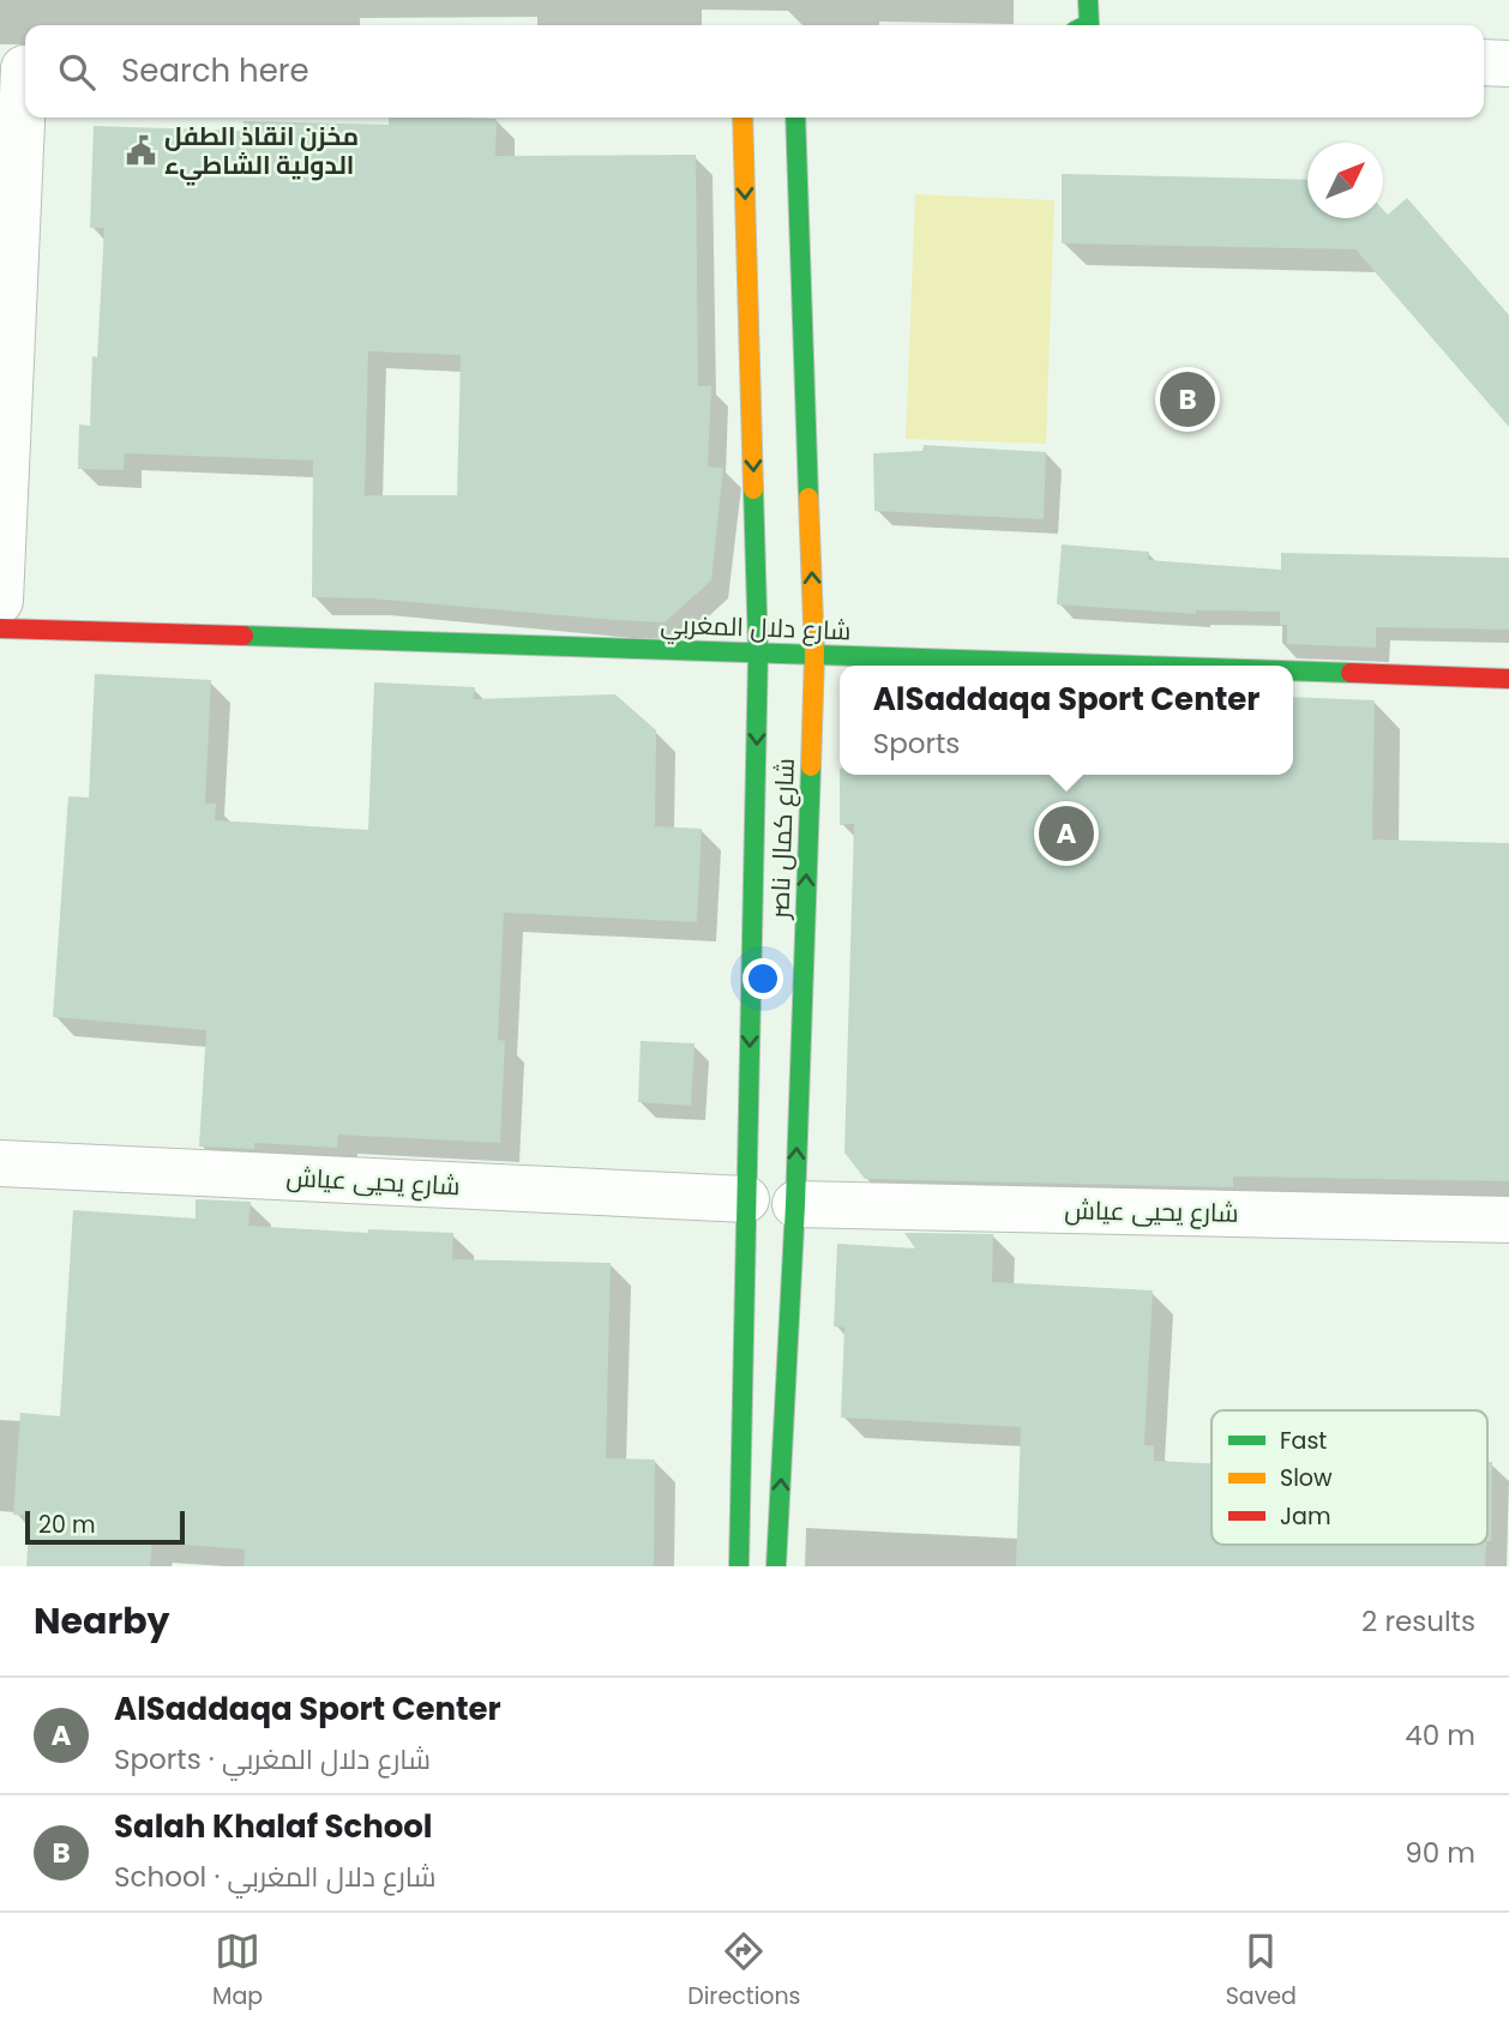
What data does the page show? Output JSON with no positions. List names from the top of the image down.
{
  "streets": {
    "main road": ["شارع دلال المغربي", "شارع كمال ناصر"],
    "street": ["شارع يحيى عياش"]
  },
  "crossings": [
    ["شارع دلال المغربي", "شارع كمال ناصر"],
    ["شارع كمال ناصر", "شارع يحيى عياش"]
  ],
  "places": {
    "public building": ["مخزن انقاذ الطفل الدولية الشاطيء"]
  },
  "legend": ["Fast", "Slow", "Jam"],
  "scale_bar": "20 m",
  "north": "top right",
  "page": {
    "search": "Search here",
    "pins": ["B", "A"],
    "popup": ["AlSaddaqa Sport Center", "Sports"],
    "scale": "20 m",
    "heading": ["Nearby", "2 results"],
    "list": [
      {
        "mark": "A",
        "name": "AlSaddaqa Sport Center",
        "note": "Sports · شارع دلال المغربي",
        "value": "40 m"
      },
      {
        "mark": "B",
        "name": "Salah Khalaf School",
        "note": "School · شارع دلال المغربي",
        "value": "90 m"
      }
    ],
    "nav": ["Map", "Directions", "Saved"]
  }
}
